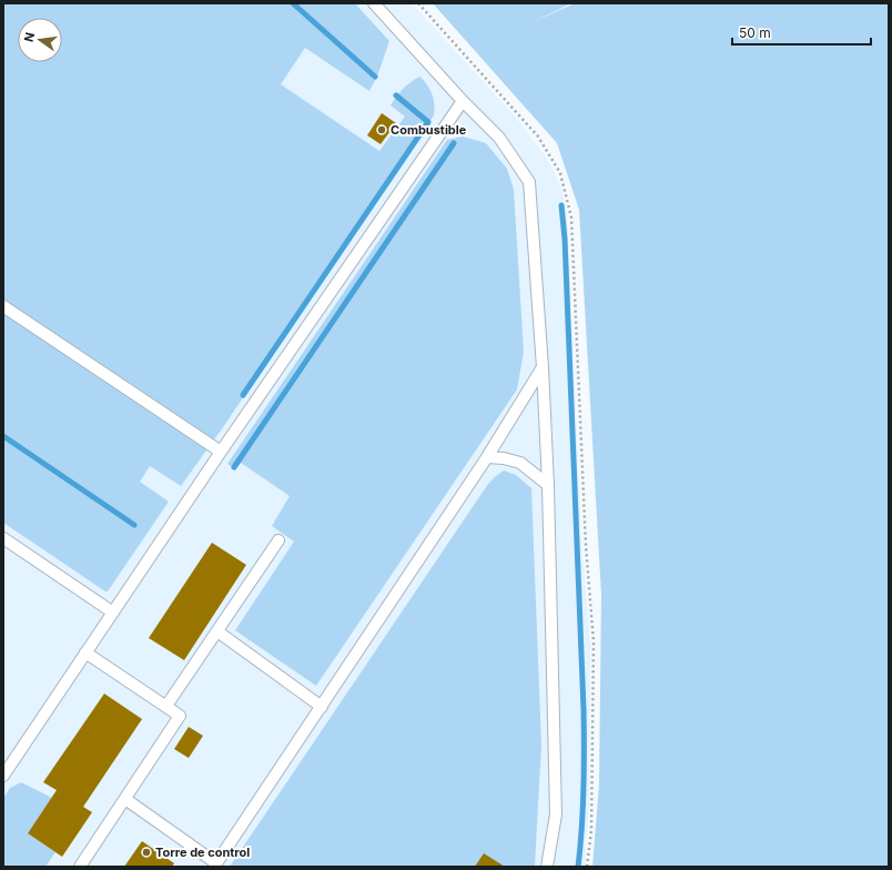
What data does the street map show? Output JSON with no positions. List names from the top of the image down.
{
  "places": ["Combustible", "Torre de control"],
  "scale_bar": "50 m",
  "north": "left"
}
